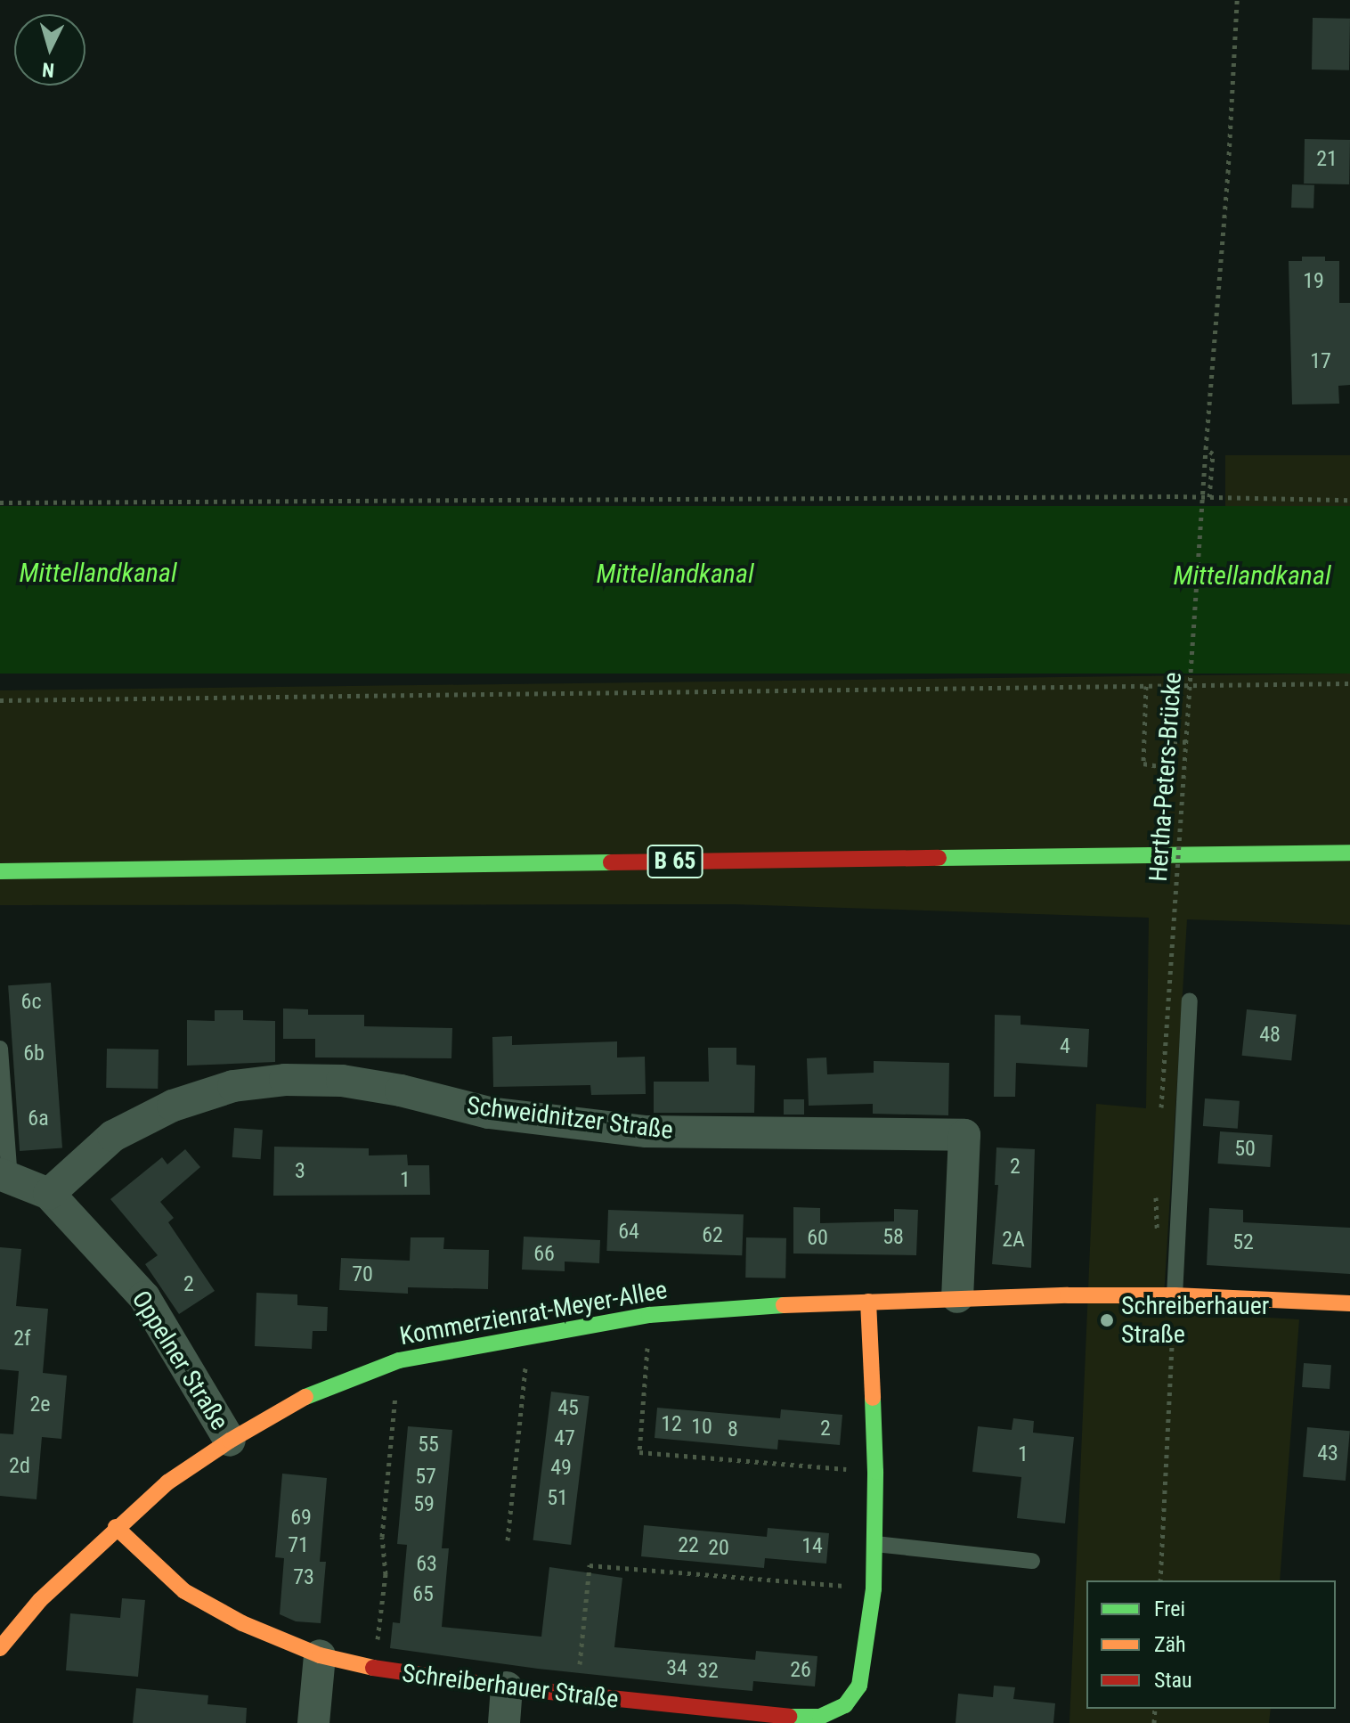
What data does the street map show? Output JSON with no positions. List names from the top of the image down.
{
  "streets": {
    "street": [
      "B 65",
      "Schweidnitzer Straße",
      "Kommerzienrat-Meyer-Allee",
      "Oppelner Straße",
      "Schreiberhauer Straße"
    ],
    "path": ["Hertha-Peters-Brücke"]
  },
  "crossings": [
    ["Schweidnitzer Straße", "Kommerzienrat-Meyer-Allee"],
    ["Schweidnitzer Straße", "Oppelner Straße"],
    ["Kommerzienrat-Meyer-Allee", "Oppelner Straße"],
    ["Kommerzienrat-Meyer-Allee", "Schreiberhauer Straße"]
  ],
  "water": ["Mittellandkanal"],
  "places": ["Schreiberhauer Straße"],
  "house_numbers": [
    "21",
    "19",
    "17",
    "6c",
    "48",
    "4",
    "6b",
    "6a",
    "50",
    "2",
    "3",
    "1",
    "64",
    "62",
    "58",
    "60",
    "2A",
    "52",
    "66",
    "70",
    "2",
    "2f",
    "2e",
    "45",
    "12",
    "10",
    "2",
    "8",
    "47",
    "55",
    "43",
    "1",
    "2d",
    "49",
    "57",
    "51",
    "59",
    "69",
    "71",
    "22",
    "14",
    "20",
    "63",
    "73",
    "65",
    "34",
    "26",
    "32"
  ],
  "legend": ["Frei", "Zäh", "Stau"],
  "north": "bottom"
}
